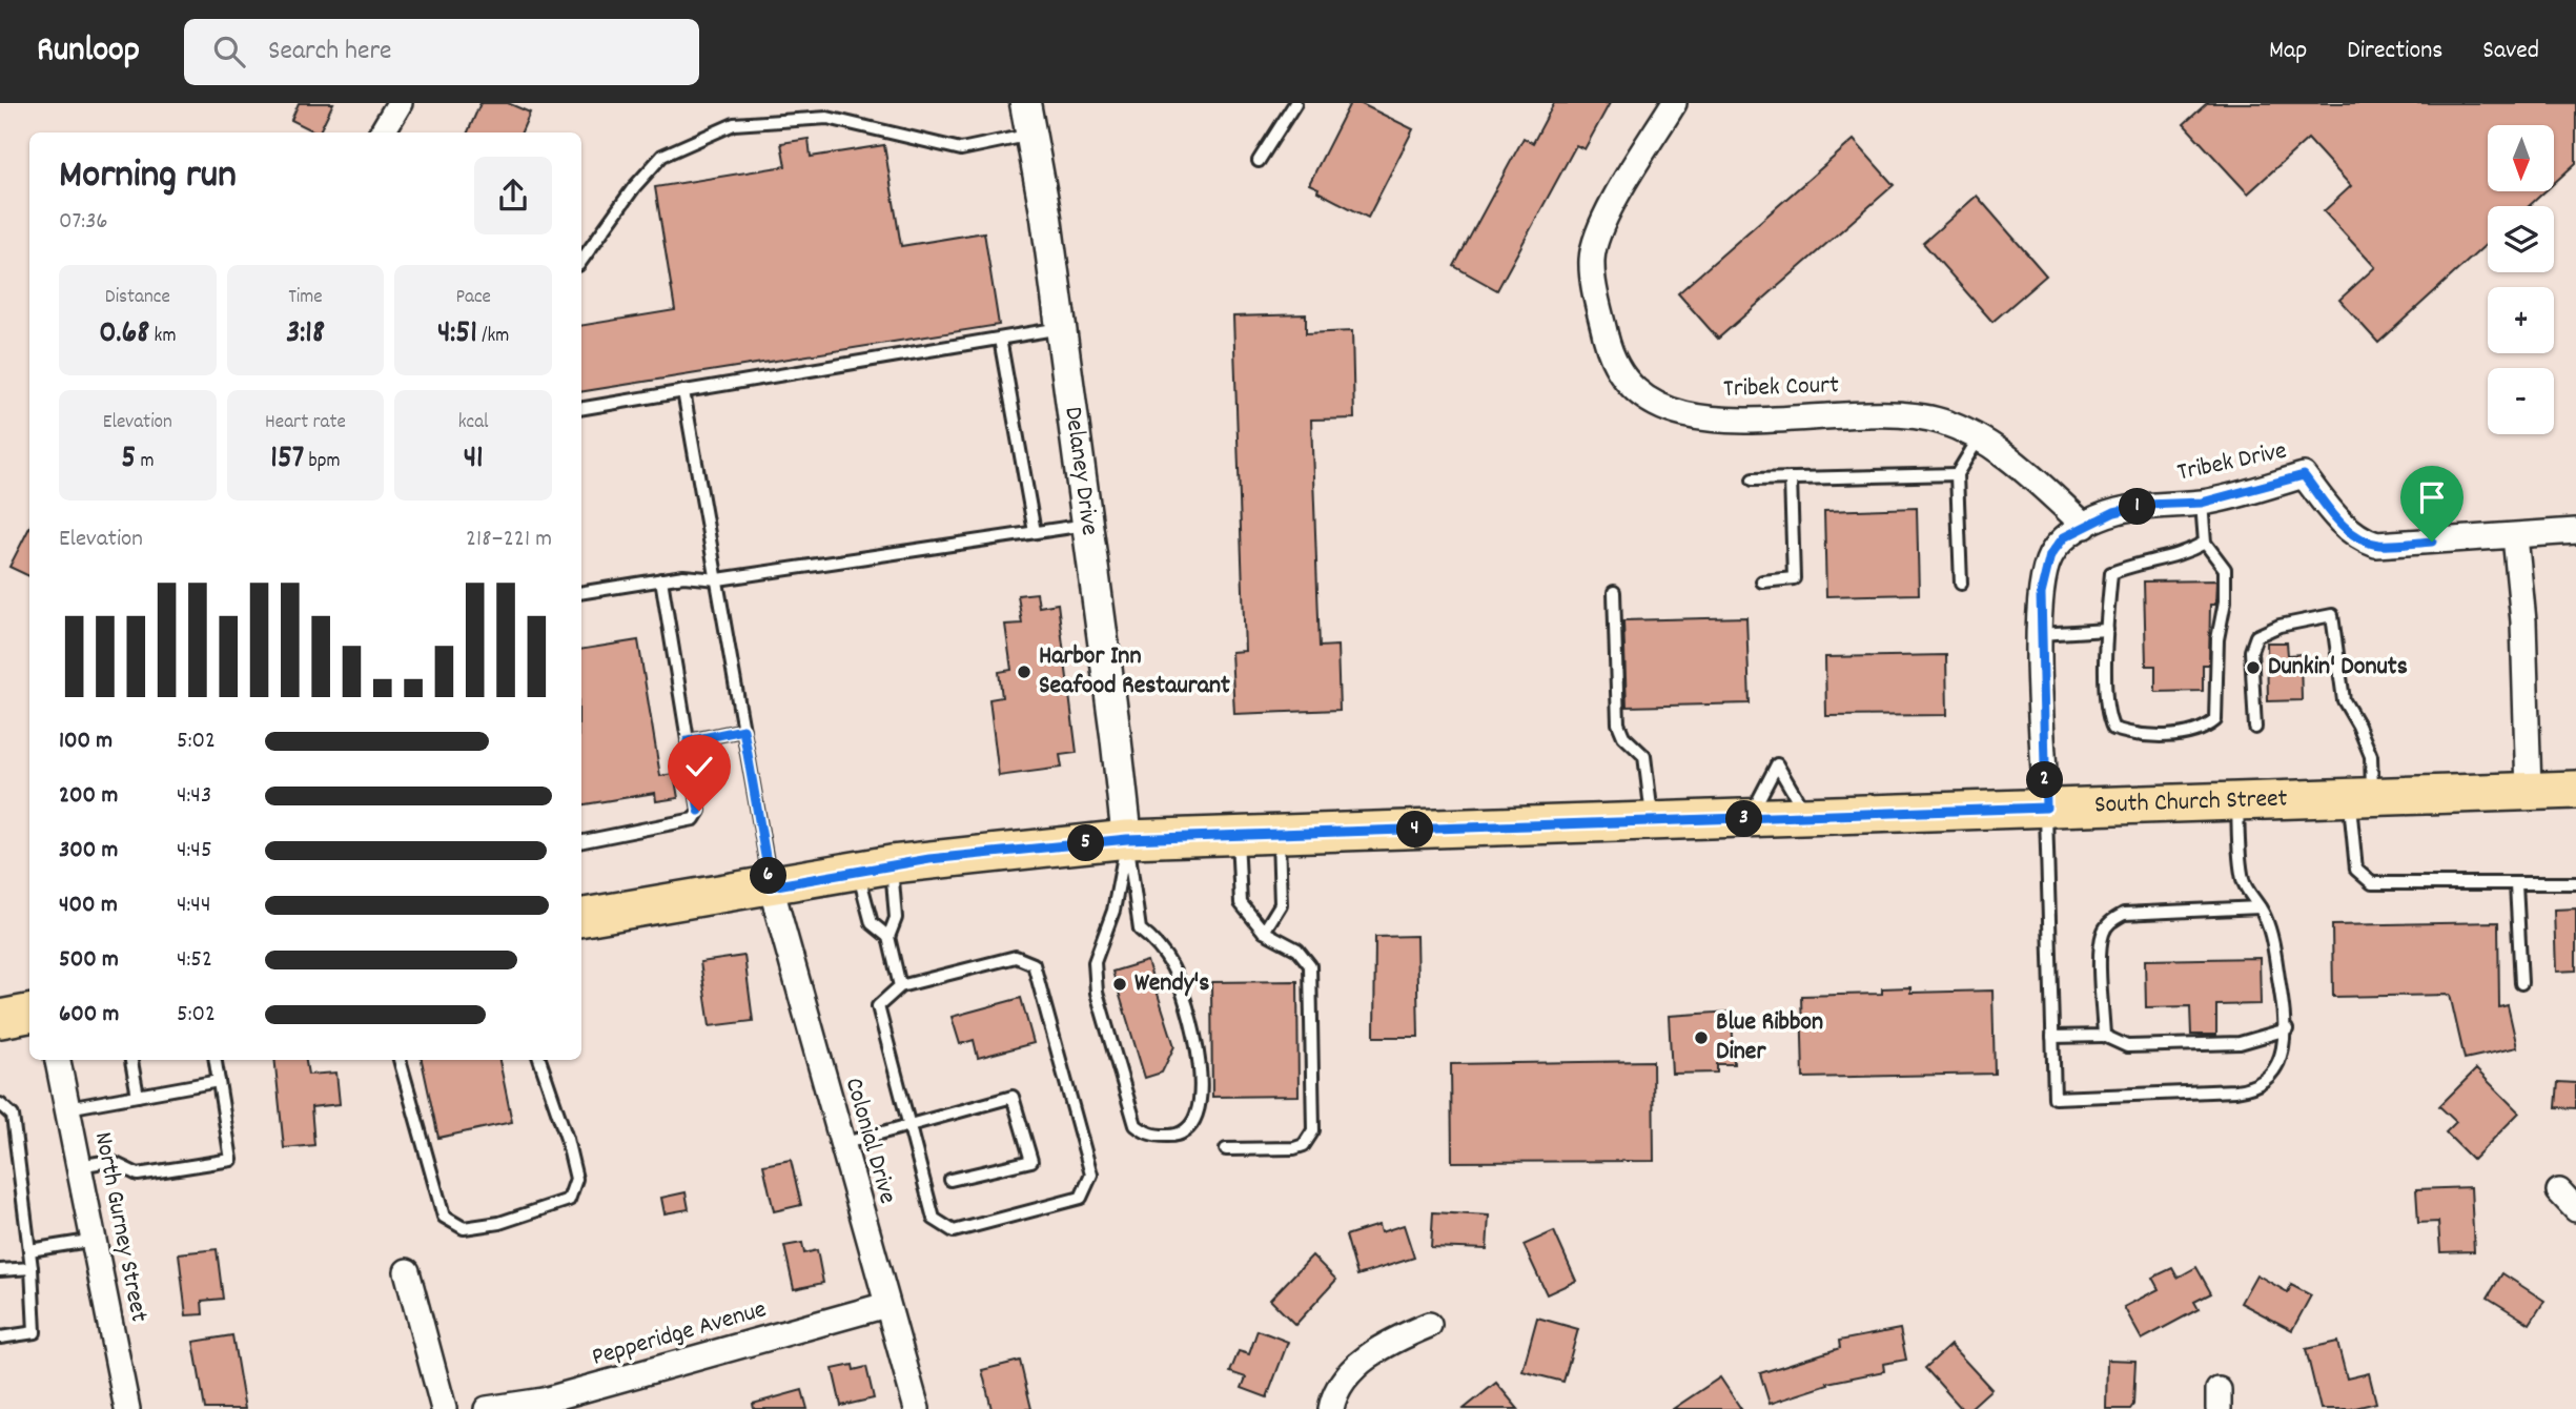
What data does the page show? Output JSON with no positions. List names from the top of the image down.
{
  "streets": {
    "main road": ["South Church Street"],
    "street": [
      "Tribek Court",
      "Tribek Drive",
      "Delaney Drive",
      "Colonial Drive",
      "North Gurney Street",
      "Pepperidge Avenue"
    ]
  },
  "crossings": [
    ["Tribek Court", "Tribek Drive"],
    ["Tribek Drive", "South Church Street"],
    ["Delaney Drive", "South Church Street"],
    ["South Church Street", "Colonial Drive"],
    ["Colonial Drive", "Pepperidge Avenue"]
  ],
  "places": [
    "Dunkin' Donuts",
    "Harbor Inn Seafood Restaurant",
    "Wendy's",
    "Blue Ribbon Diner"
  ],
  "north": "bottom",
  "page": {
    "header": "Runloop",
    "search": "Search here",
    "nav": ["Map", "Directions", "Saved"],
    "map_buttons": ["+", "−"],
    "heading": ["Morning run", "07:36"],
    "stats": [
      ["Distance", "0.68 km"],
      ["Time", "3:18"],
      ["Pace", "4:51 /km"],
      ["Elevation", "5 m"],
      ["Heart rate", "157 bpm"],
      ["kcal", "41"]
    ],
    "pins": [
      "1",
      "2",
      "3",
      "4",
      "5",
      "6"
    ],
    "chart": ["Elevation", "218–221 m"],
    "list": [
      {
        "name": "100 m",
        "note": "5:02"
      },
      {
        "name": "200 m",
        "note": "4:43"
      },
      {
        "name": "300 m",
        "note": "4:45"
      },
      {
        "name": "400 m",
        "note": "4:44"
      },
      {
        "name": "500 m",
        "note": "4:52"
      },
      {
        "name": "600 m",
        "note": "5:02"
      }
    ]
  }
}
